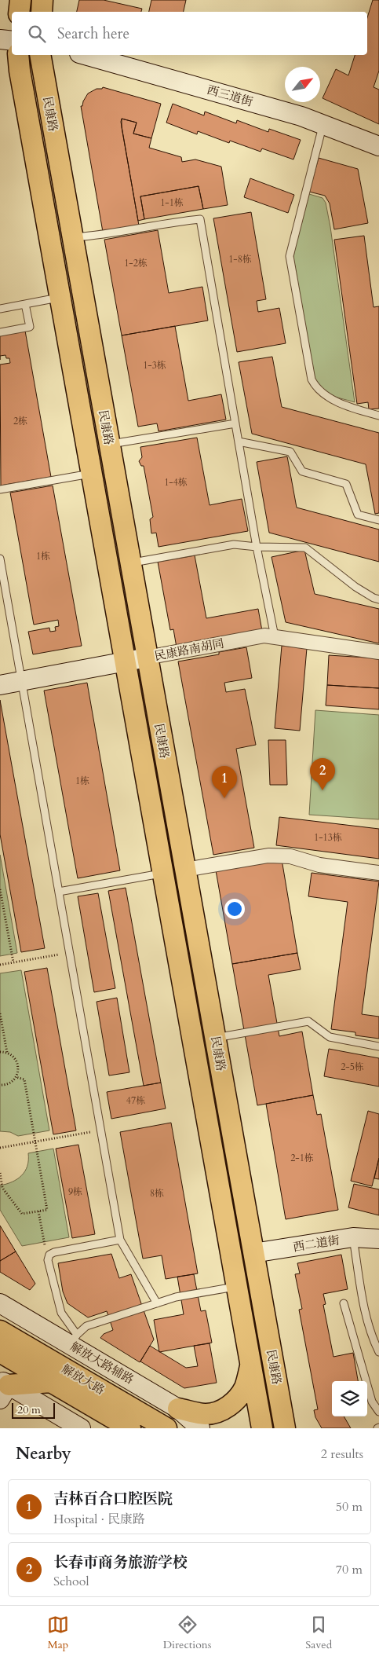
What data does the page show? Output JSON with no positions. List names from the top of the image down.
{
  "streets": {
    "main road": ["民康路", "解放大路"],
    "street": [
      "西三道街",
      "民康路南胡同",
      "西二道街",
      "解放大路辅路"
    ]
  },
  "crossings": [
    ["民康路", "民康路南胡同"],
    ["民康路", "西二道街"]
  ],
  "house_numbers": [
    "1-1栋",
    "1-8栋",
    "1-2栋",
    "1-3栋",
    "2栋",
    "1-4栋",
    "1栋",
    "1栋",
    "1-13栋",
    "2-5栋",
    "47栋",
    "2-1栋",
    "9栋",
    "8栋"
  ],
  "scale_bar": "20 m",
  "north": "top right",
  "page": {
    "search": "Search here",
    "pins": ["2", "1"],
    "scale": "20 m",
    "heading": ["Nearby", "2 results"],
    "list": [
      {
        "mark": "1",
        "name": "吉林百合口腔医院",
        "note": "Hospital · 民康路",
        "value": "50 m"
      },
      {
        "mark": "2",
        "name": "长春市商务旅游学校",
        "note": "School",
        "value": "70 m"
      }
    ],
    "nav": ["Map", "Directions", "Saved"]
  }
}
